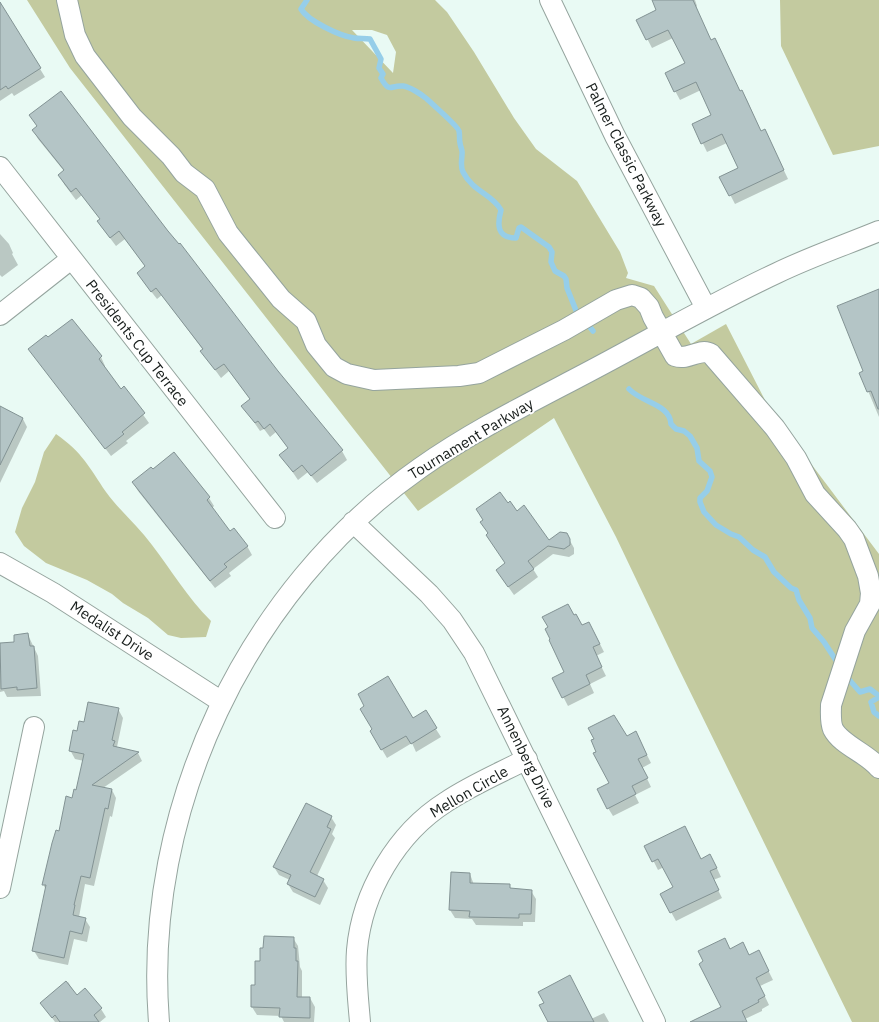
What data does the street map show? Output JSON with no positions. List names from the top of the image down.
{
  "streets": {
    "street": [
      "Palmer Classic Parkway",
      "Presidents Cup Terrace",
      "Tournament Parkway",
      "Medalist Drive",
      "Annenberg Drive",
      "Mellon Circle"
    ]
  },
  "crossings": [
    ["Palmer Classic Parkway", "Tournament Parkway"],
    ["Tournament Parkway", "Medalist Drive"],
    ["Tournament Parkway", "Annenberg Drive"],
    ["Annenberg Drive", "Mellon Circle"]
  ]
}
